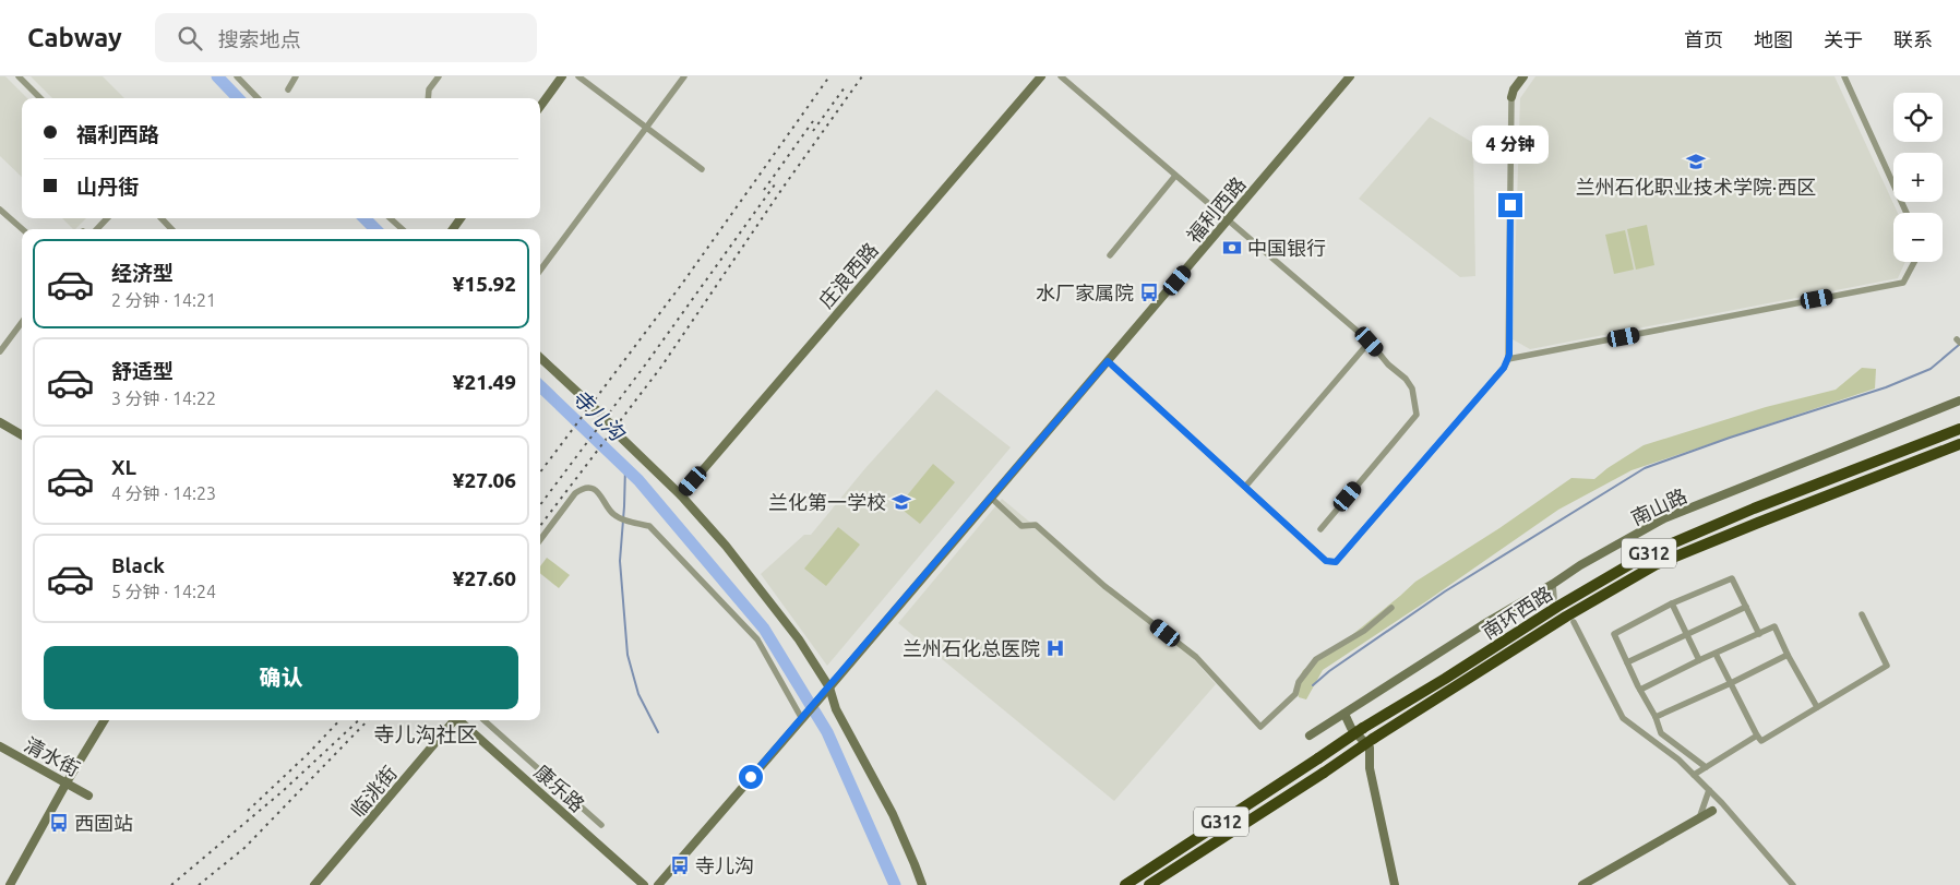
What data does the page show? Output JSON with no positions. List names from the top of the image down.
{
  "streets": {
    "highway": ["G312", "南环西路"],
    "street": [
      "福利西路",
      "庄浪西路",
      "南山路",
      "清水街",
      "康乐路",
      "临洮街"
    ]
  },
  "districts": ["寺儿沟社区"],
  "water": ["寺儿沟"],
  "places": {
    "school or university": ["兰州石化职业技术学院·西区", "兰化第一学校"],
    "bank": ["中国银行"],
    "bus stop": ["水厂家属院", "西固站", "寺儿沟"],
    "hospital": ["兰州石化总医院"]
  },
  "page": {
    "header": "Cabway",
    "search": "搜索地点",
    "nav": [
      "首页",
      "地图",
      "关于",
      "联系"
    ],
    "map_buttons": ["+", "−"],
    "banner": ["福利西路", "山丹街"],
    "bubble": "4 分钟",
    "list": [
      {
        "name": "经济型",
        "note": "2 分钟 · 14:21",
        "value": "¥15.92"
      },
      {
        "name": "舒适型",
        "note": "3 分钟 · 14:22",
        "value": "¥21.49"
      },
      {
        "name": "XL",
        "note": "4 分钟 · 14:23",
        "value": "¥27.06"
      },
      {
        "name": "Black",
        "note": "5 分钟 · 14:24",
        "value": "¥27.60"
      }
    ],
    "buttons": "确认"
  }
}
